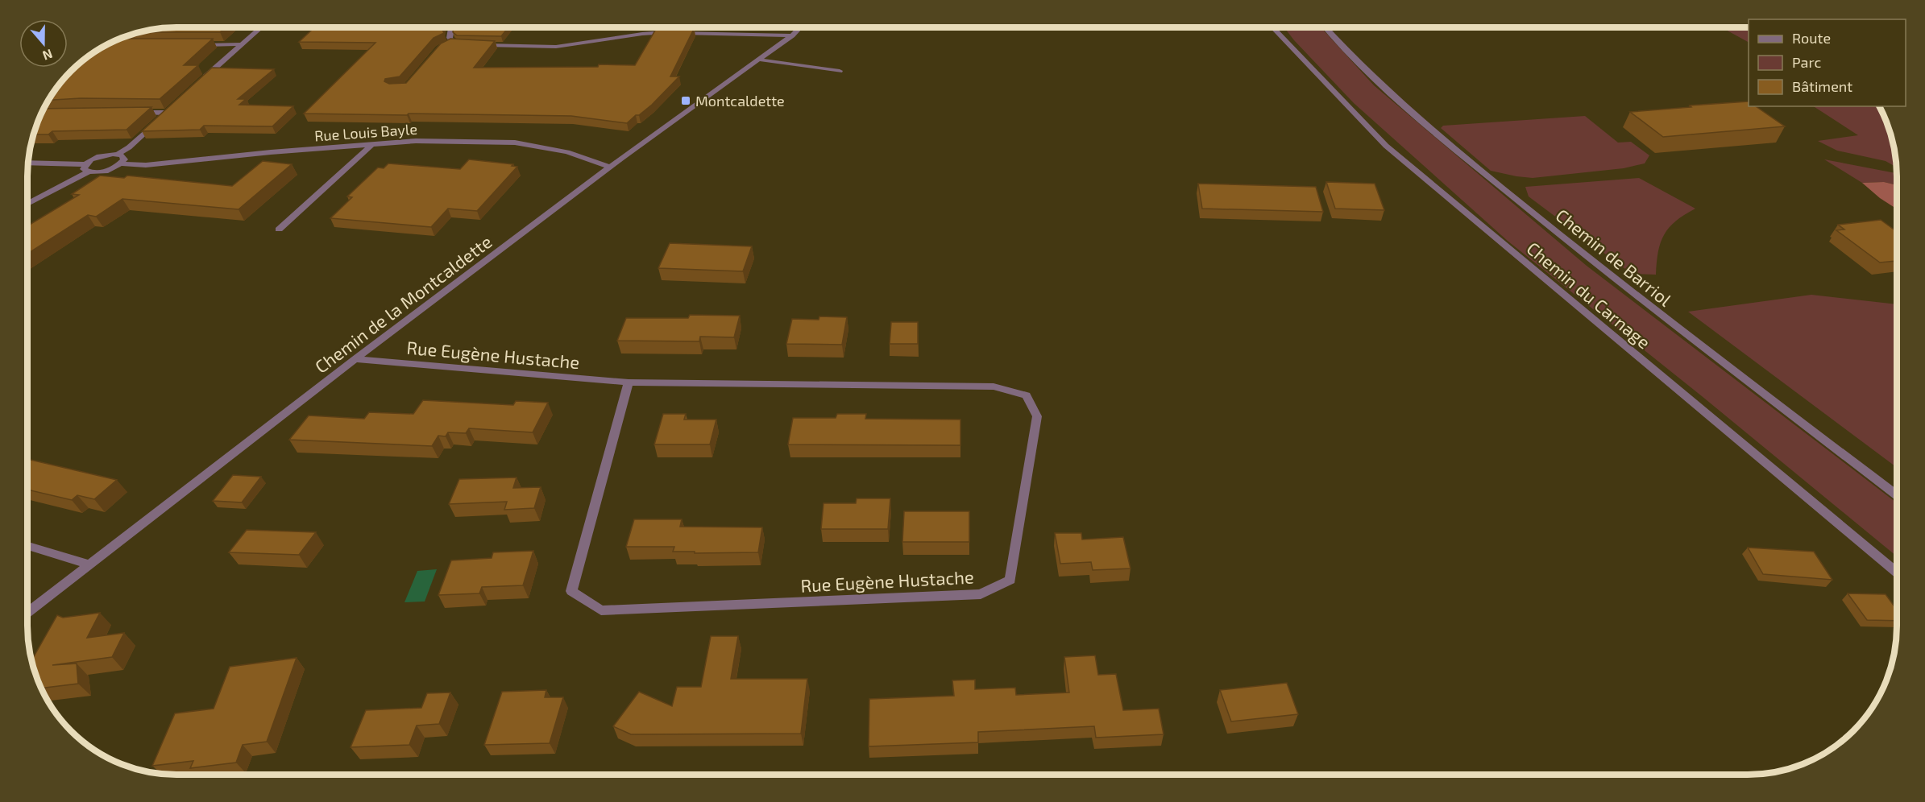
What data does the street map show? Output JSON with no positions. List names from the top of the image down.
{
  "streets": {
    "street": [
      "Rue Louis Bayle",
      "Chemin de Barriol",
      "Chemin du Carnage",
      "Chemin de la Montcaldette",
      "Rue Eugène Hustache"
    ]
  },
  "crossings": [
    ["Rue Louis Bayle", "Chemin de la Montcaldette"],
    ["Chemin de la Montcaldette", "Rue Eugène Hustache"]
  ],
  "places": {
    "transit": ["Montcaldette"]
  },
  "legend": ["Route", "Parc", "Bâtiment"],
  "north": "bottom"
}
